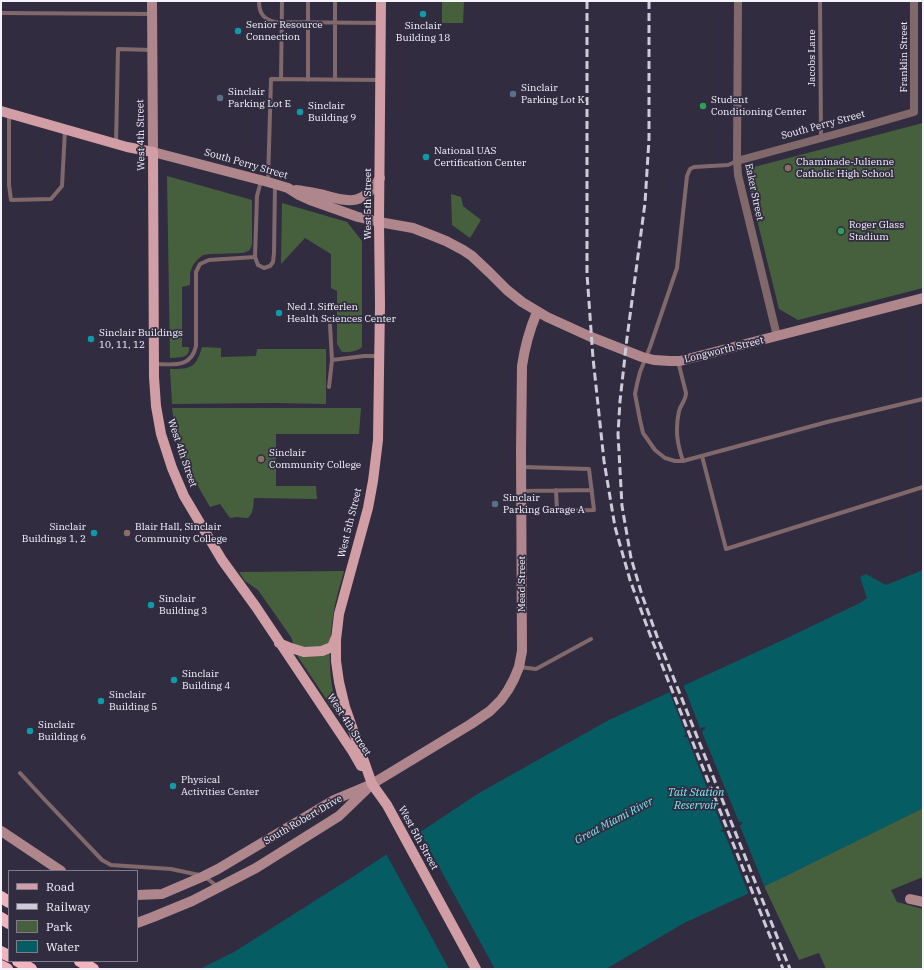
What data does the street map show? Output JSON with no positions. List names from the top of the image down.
{
  "streets": {
    "main road": ["South Perry Street", "West 4th Street", "West 5th Street"],
    "street": [
      "Franklin Street",
      "Eaker Street",
      "Longworth Street",
      "Mead Street",
      "South Robert Drive"
    ],
    "lane": ["Jacobs Lane"]
  },
  "crossings": [
    ["Franklin Street", "South Perry Street"],
    ["Jacobs Lane", "South Perry Street"],
    ["South Perry Street", "West 4th Street"],
    ["South Perry Street", "Eaker Street"],
    ["South Perry Street", "West 5th Street"],
    ["South Perry Street", "Longworth Street"],
    ["West 4th Street", "West 5th Street"],
    ["West 4th Street", "Mead Street"],
    ["West 4th Street", "South Robert Drive"],
    ["Eaker Street", "Longworth Street"],
    ["West 5th Street", "Mead Street"],
    ["West 5th Street", "South Robert Drive"],
    ["Longworth Street", "Mead Street"],
    ["Mead Street", "South Robert Drive"]
  ],
  "water": ["Tait Station Reservoir", "Great Miami River"],
  "places": [
    "Sinclair Building 18",
    "Senior Resource Connection",
    "Sinclair Parking Lot K",
    "Sinclair Parking Lot E",
    "Student Conditioning Center",
    "Sinclair Building 9",
    "National UAS Certification Center",
    "Chaminade-Julienne Catholic High School",
    "Roger Glass Stadium",
    "Ned J. Sifferlen Health Sciences Center",
    "Sinclair Buildings 10, 11, 12",
    "Sinclair Community College",
    "Sinclair Parking Garage A",
    "Sinclair Buildings 1, 2",
    "Blair Hall, Sinclair Community College",
    "Sinclair Building 3",
    "Sinclair Building 4",
    "Sinclair Building 5",
    "Sinclair Building 6",
    "Physical Activities Center"
  ],
  "legend": [
    "Road",
    "Railway",
    "Park",
    "Water"
  ]
}
